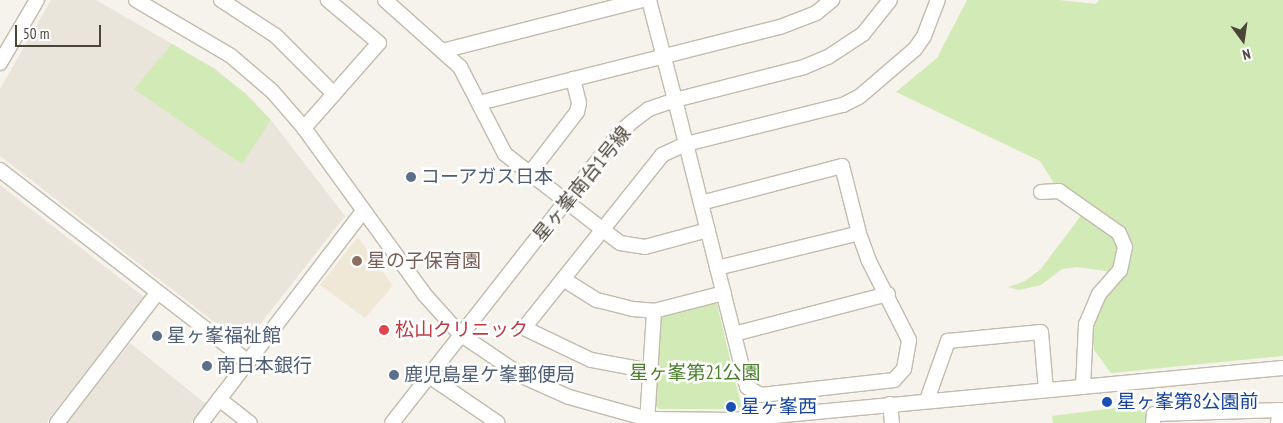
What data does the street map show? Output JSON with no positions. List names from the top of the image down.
{
  "streets": {
    "street": ["星ヶ峯南台1号線"]
  },
  "parks": ["星ヶ峯第21公園"],
  "places": [
    "コーアガス日本",
    "星の子保育園",
    "松山クリニック",
    "星ヶ峯福祉館",
    "南日本銀行",
    "鹿児島星ケ峯郵便局",
    "星ヶ峯第8公園前",
    "星ヶ峯西"
  ],
  "scale_bar": "50 m",
  "north": "bottom"
}
